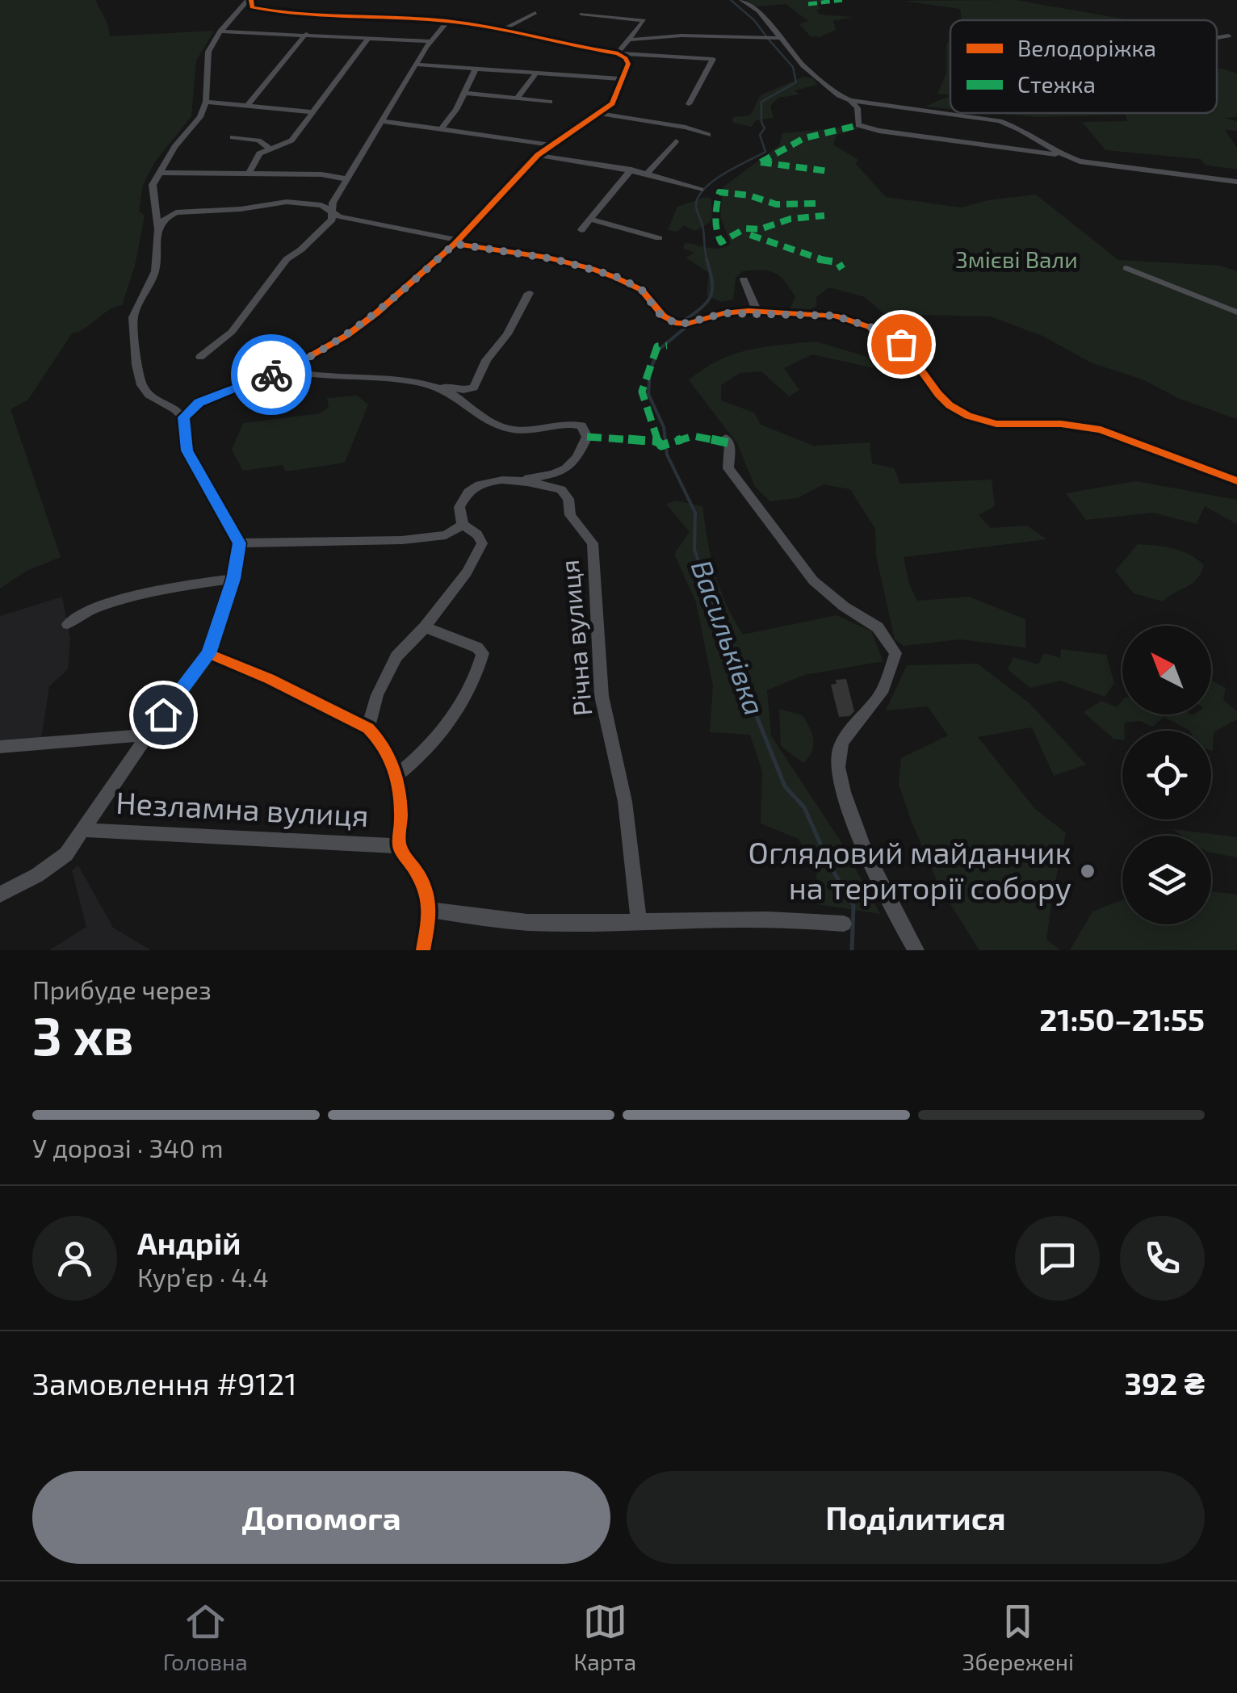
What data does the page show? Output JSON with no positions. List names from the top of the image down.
{
  "streets": {
    "street": ["Річна вулиця", "Незламна вулиця"]
  },
  "water": ["Васильківка"],
  "parks": ["Змієві Вали"],
  "places": ["Оглядовий майданчик на території собору"],
  "legend": ["Велодоріжка", "Стежка"],
  "north": "top left",
  "page": {
    "heading": ["3 хв", "Прибуде через", "21:50–21:55"],
    "panel": [
      "Андрій",
      "Кур’єр · 4.4",
      "Замовлення #9121",
      "392 ₴"
    ],
    "bar": "У дорозі · 340 m",
    "buttons": ["Допомога", "Поділитися"],
    "tabs": ["Головна", "Карта", "Збережені"]
  }
}
